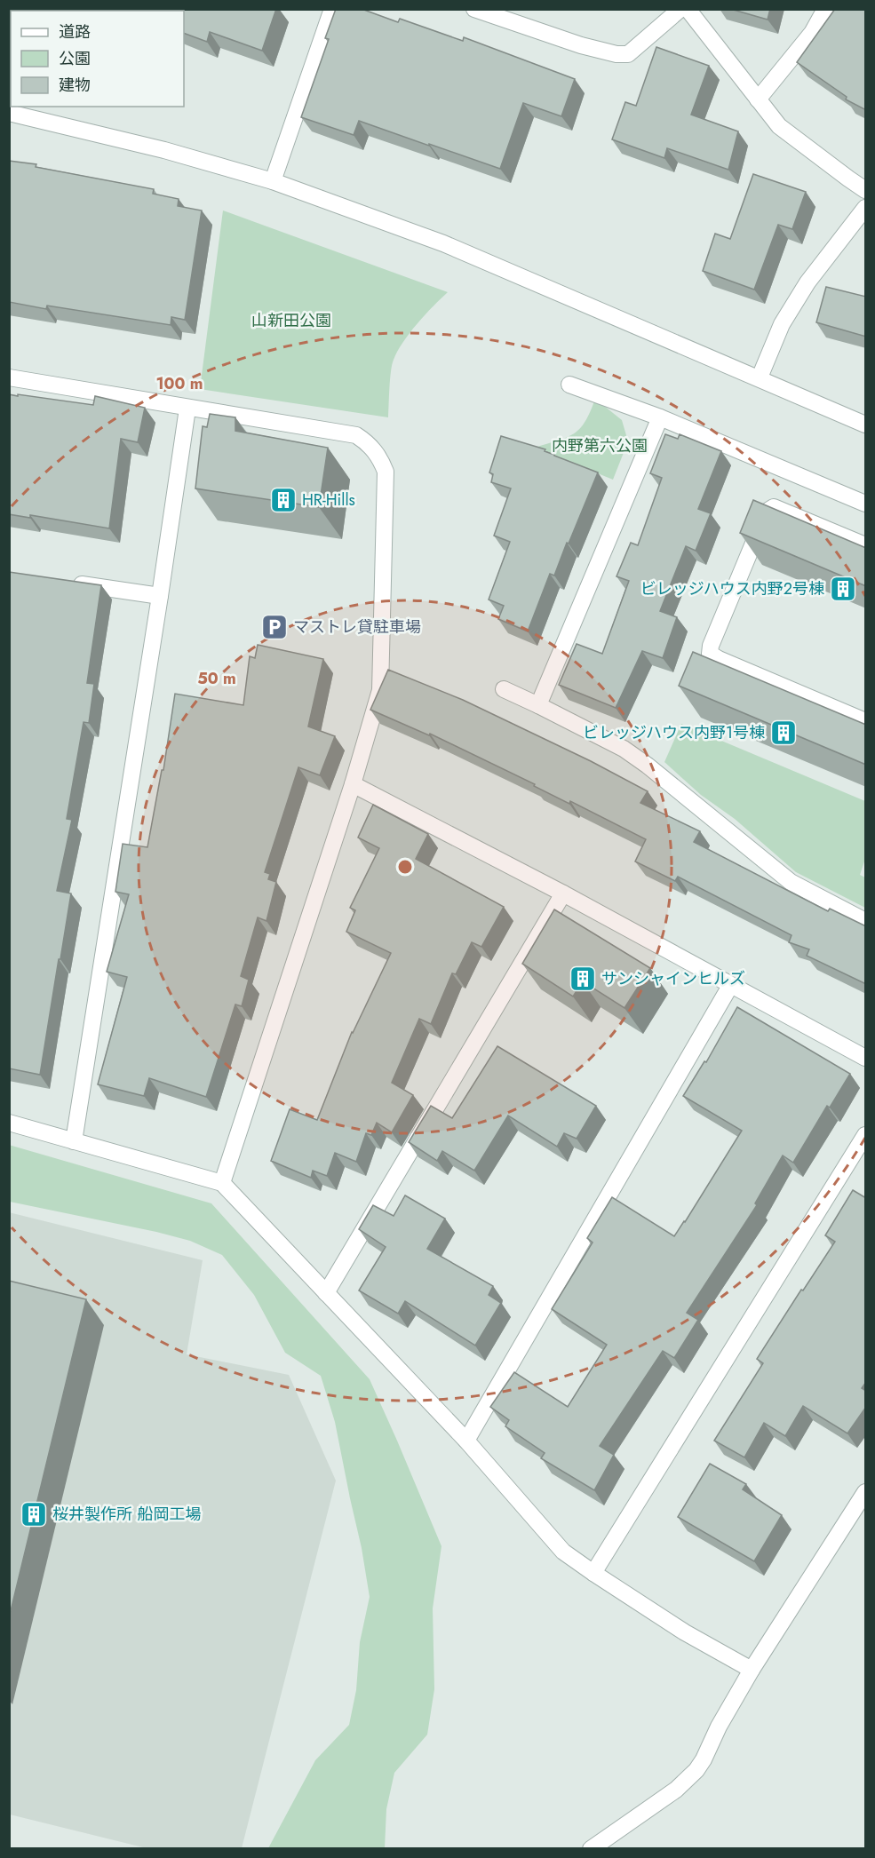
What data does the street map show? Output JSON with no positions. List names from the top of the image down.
{
  "parks": ["山新田公園", "内野第六公園"],
  "places": {
    "building": [
      "HR-Hills",
      "ビレッジハウス内野2号棟",
      "ビレッジハウス内野1号棟",
      "サンシャインヒルズ",
      "桜井製作所 船岡工場"
    ],
    "parking": ["マストレ貸駐車場"]
  },
  "legend": ["道路", "公園", "建物"],
  "rings": ["100 m", "50 m"]
}
